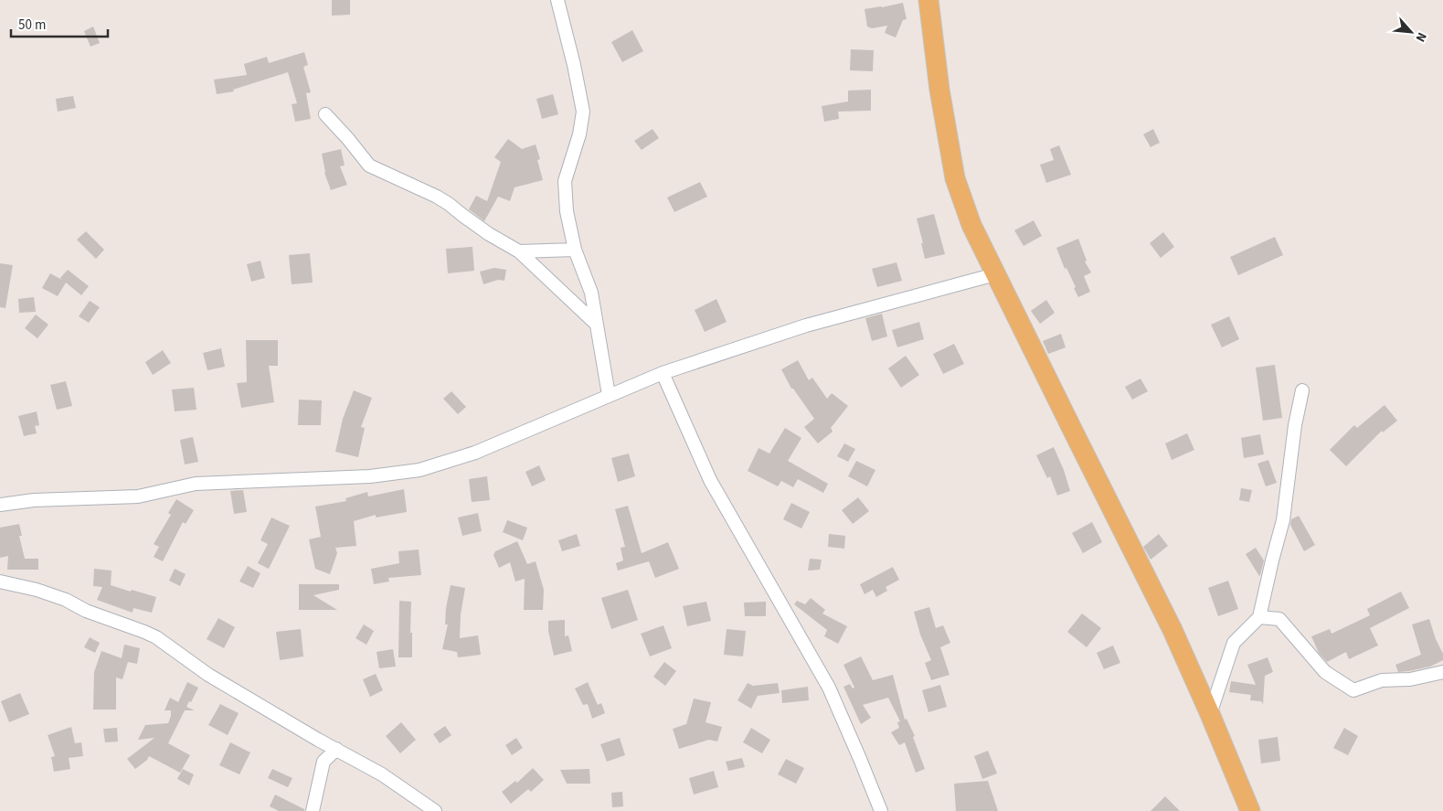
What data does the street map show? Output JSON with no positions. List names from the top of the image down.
{
  "scale_bar": "50 m",
  "north": "bottom right"
}
